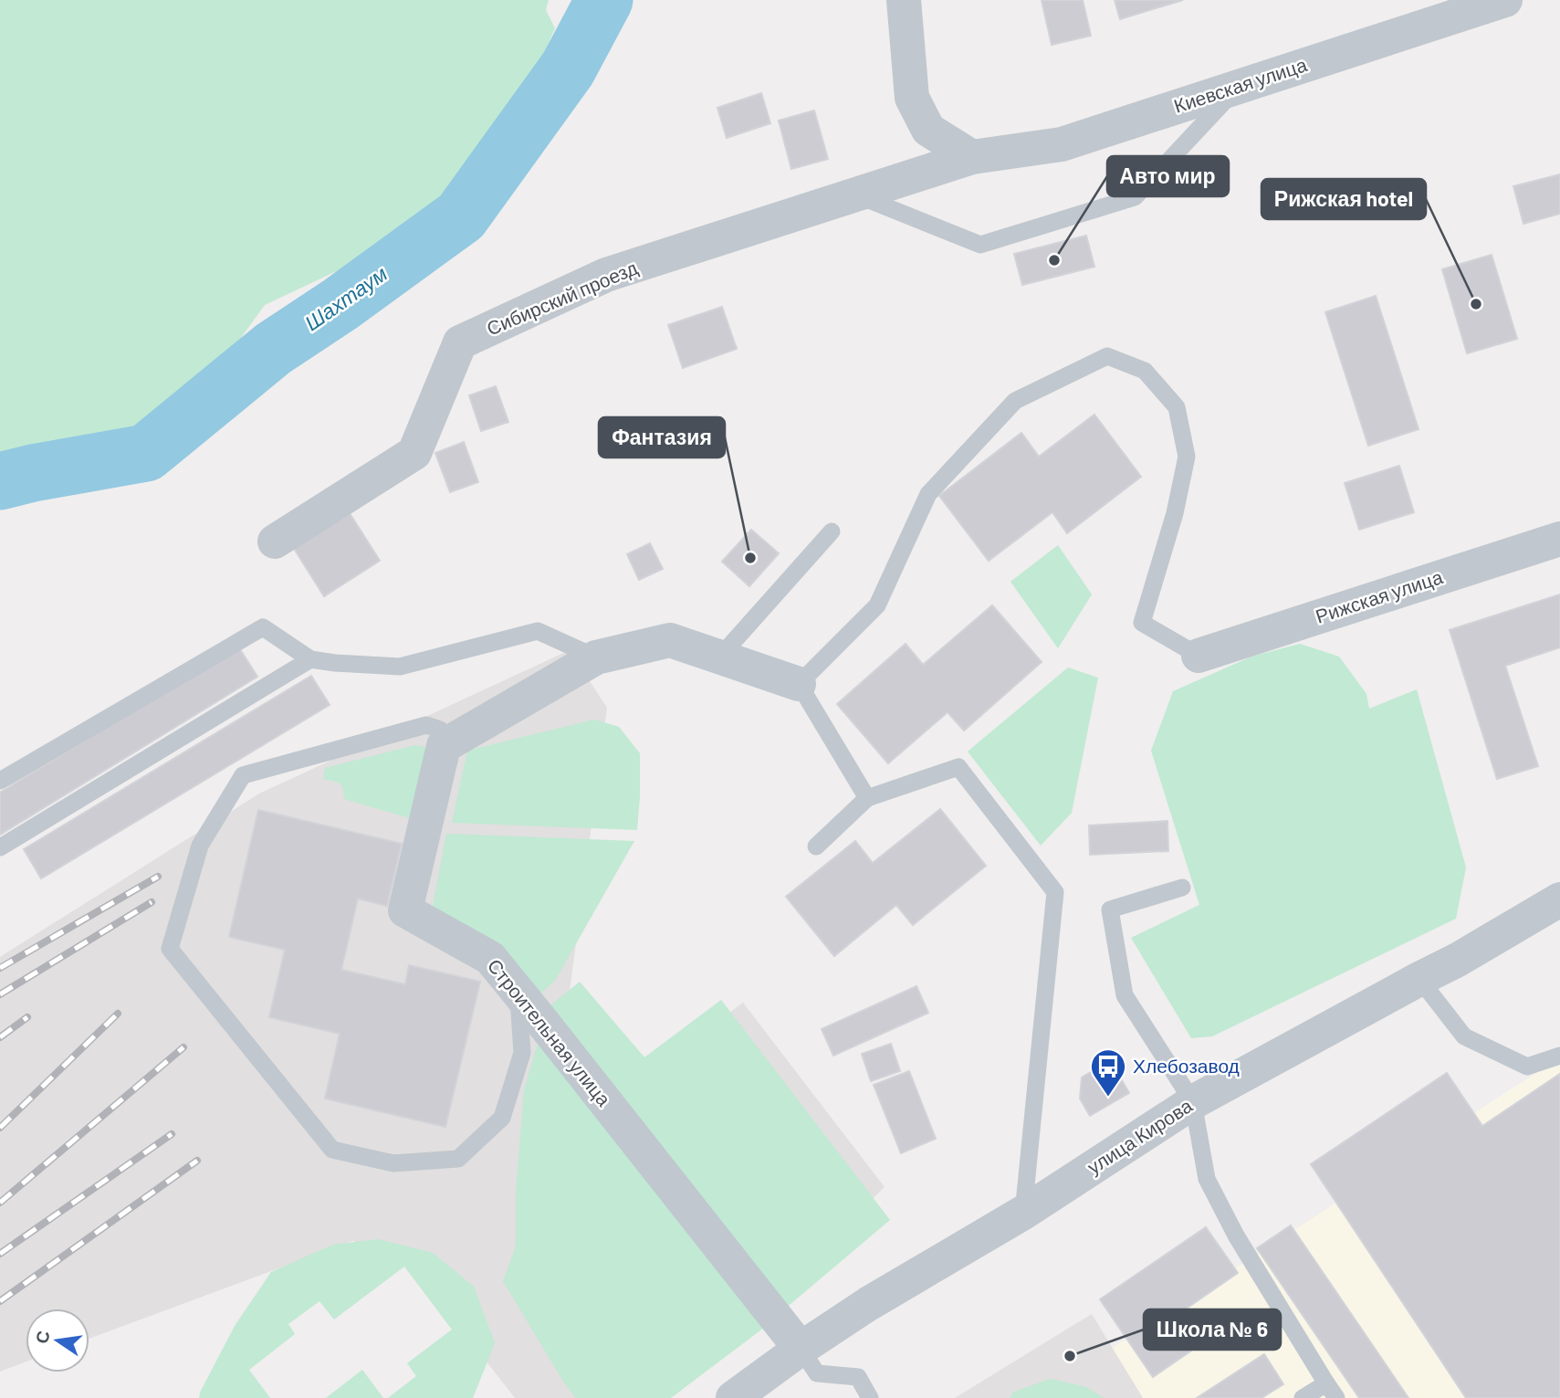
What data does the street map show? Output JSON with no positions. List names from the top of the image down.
{
  "streets": {
    "street": [
      "Киевская улица",
      "Сибирский проезд",
      "Рижская улица",
      "Строительная улица",
      "улица Кирова"
    ]
  },
  "crossings": [
    ["Киевская улица", "Сибирский проезд"],
    ["Строительная улица", "улица Кирова"]
  ],
  "water": ["Шахтаум"],
  "places": {
    "other": [
      "Авто мир",
      "Рижская hotel",
      "Фантазия",
      "Школа № 6"
    ],
    "bus stop": ["Хлебозавод"]
  },
  "north": "left"
}
